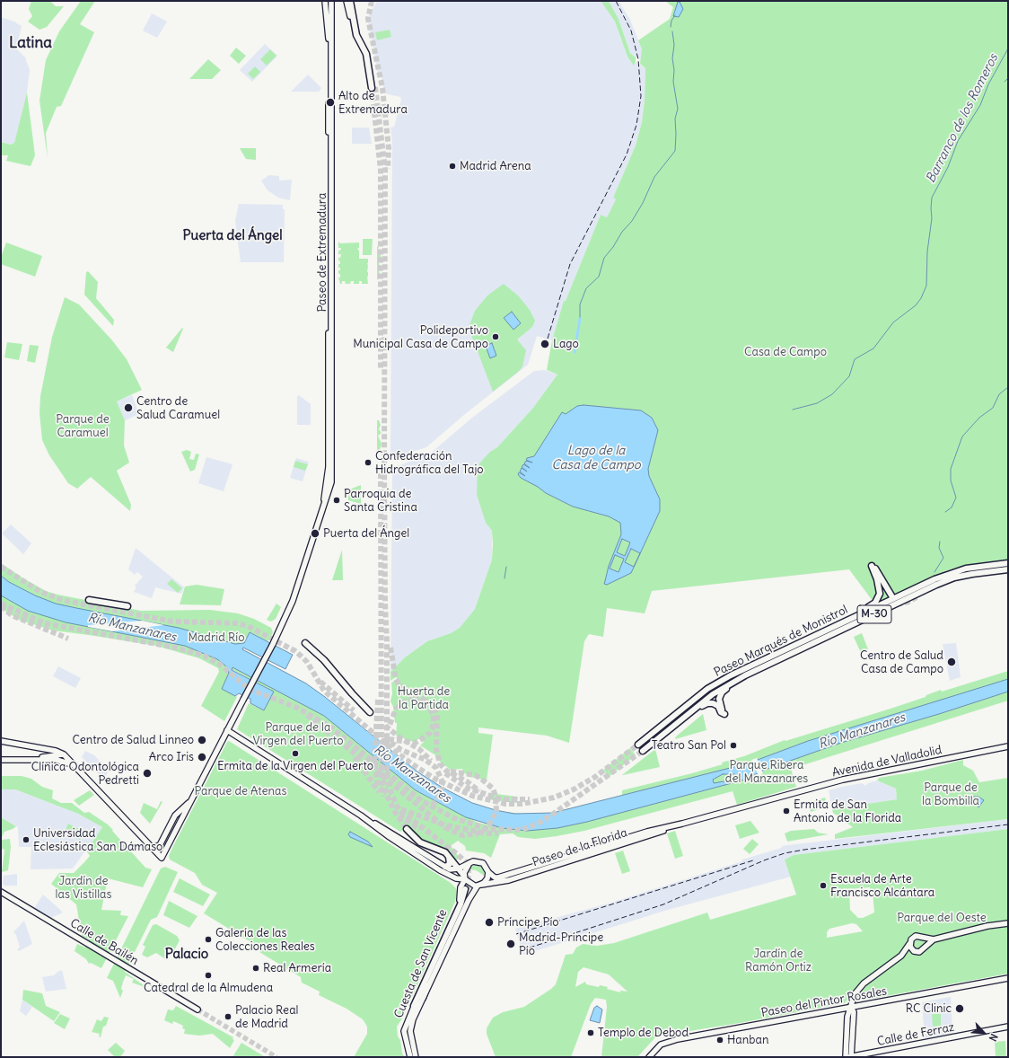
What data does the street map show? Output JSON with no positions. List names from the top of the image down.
{
  "streets": {
    "highway": ["M-30", "Paseo Marqués de Monistrol"],
    "main road": [
      "Paseo de Extremadura",
      "Avenida de Valladolid",
      "Paseo de la Florida",
      "Calle de Bailén",
      "Cuesta de San Vicente",
      "Paseo del Pintor Rosales",
      "Calle de Ferraz"
    ]
  },
  "crossings": [
    ["Avenida de Valladolid", "Paseo de la Florida"],
    ["Paseo de la Florida", "Cuesta de San Vicente"]
  ],
  "districts": ["Latina", "Puerta del Ángel", "Palacio"],
  "water": ["Barranco de los Romeros", "Lago de la Casa de Campo", "Río Manzanares"],
  "parks": [
    "Casa de Campo",
    "Parque de Caramuel",
    "Madrid Río",
    "Huerta de la Partida",
    "Parque de la Virgen del Puerto",
    "Parque Ribera del Manzanares",
    "Parque de la Bombilla",
    "Parque de Atenas",
    "Jardín de las Vistillas",
    "Parque del Oeste",
    "Jardín de Ramón Ortiz"
  ],
  "places": [
    "Alto de Extremadura",
    "Madrid Arena",
    "Polideportivo Municipal Casa de Campo",
    "Lago",
    "Centro de Salud Caramuel",
    "Confederación Hidrográfica del Tajo",
    "Parroquia de Santa Cristina",
    "Puerta del Ángel",
    "Centro de Salud Casa de Campo",
    "Centro de Salud Linneo",
    "Teatro San Pol",
    "Ermita de la Virgen del Puerto",
    "Arco Iris",
    "Clínica Odontológica Pedretti",
    "Ermita de San Antonio de la Florida",
    "Universidad Eclesiástica San Dámaso",
    "Escuela de Arte Francisco Alcántara",
    "Príncipe Pío",
    "Galería de las Colecciones Reales",
    "Madrid-Príncipe Pío",
    "Real Armería",
    "Catedral de la Almudena",
    "RC Clinic",
    "Palacio Real de Madrid",
    "Templo de Debod",
    "Hanban"
  ],
  "north": "bottom right"
}
